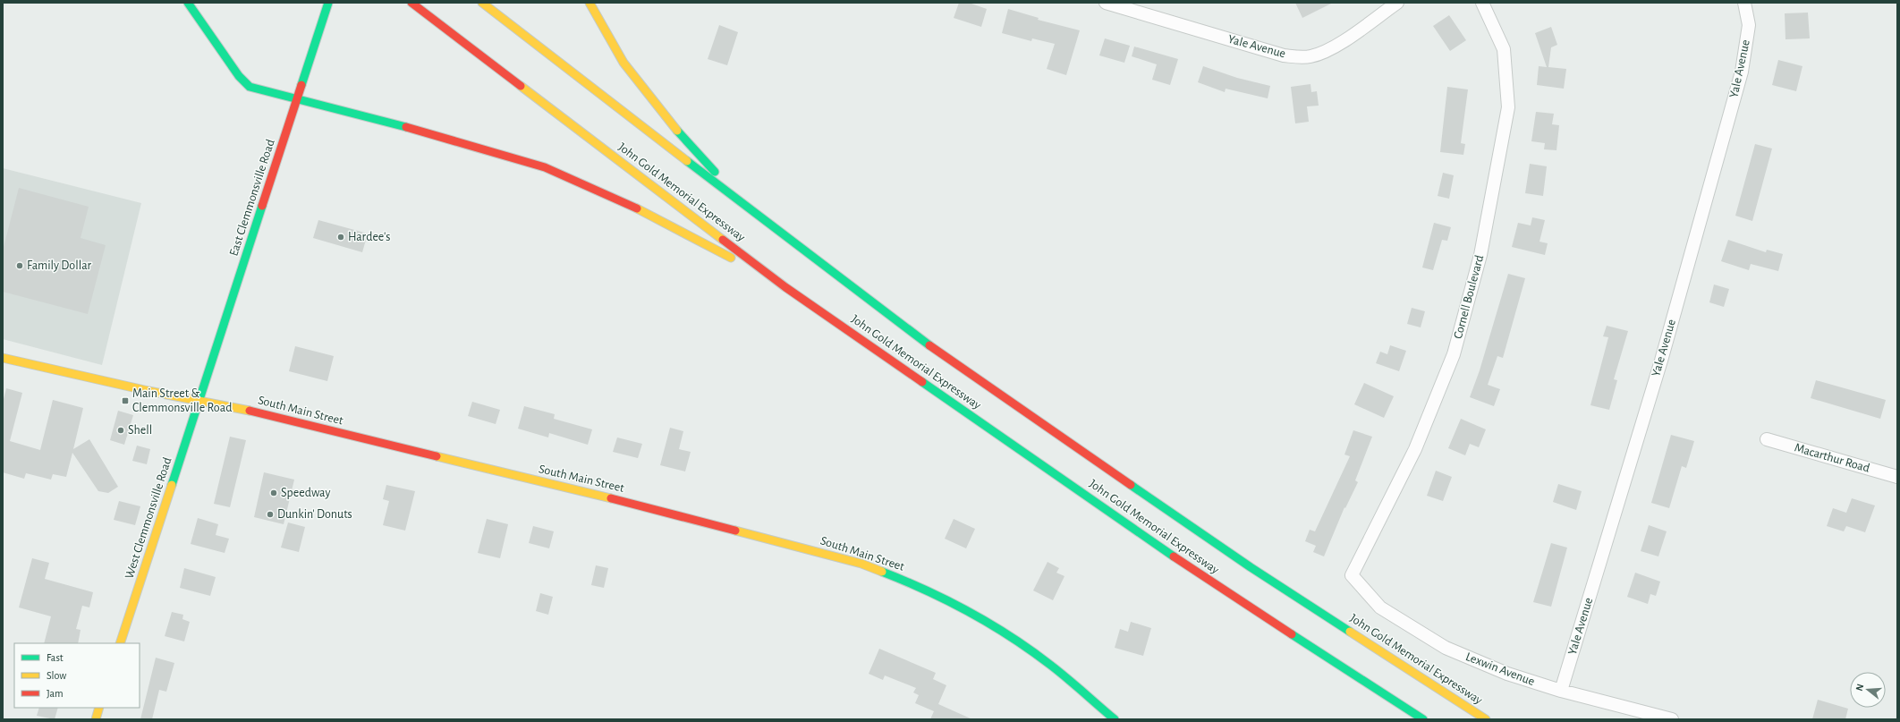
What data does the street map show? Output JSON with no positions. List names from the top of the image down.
{
  "streets": {
    "main road": [
      "John Gold Memorial Expressway",
      "East Clemmonsville Road",
      "South Main Street",
      "West Clemmonsville Road"
    ],
    "street": [
      "Yale Avenue",
      "Cornell Boulevard",
      "Macarthur Road",
      "Lexwin Avenue"
    ]
  },
  "crossings": [
    ["Yale Avenue", "Lexwin Avenue"],
    ["East Clemmonsville Road", "South Main Street"],
    ["East Clemmonsville Road", "West Clemmonsville Road"],
    ["Cornell Boulevard", "Lexwin Avenue"],
    ["South Main Street", "West Clemmonsville Road"]
  ],
  "places": {
    "other": [
      "Hardee's",
      "Family Dollar",
      "Shell",
      "Speedway",
      "Dunkin' Donuts"
    ],
    "transit": ["Main Street & Clemmonsville Road"]
  },
  "legend": ["Fast", "Slow", "Jam"],
  "north": "left"
}
